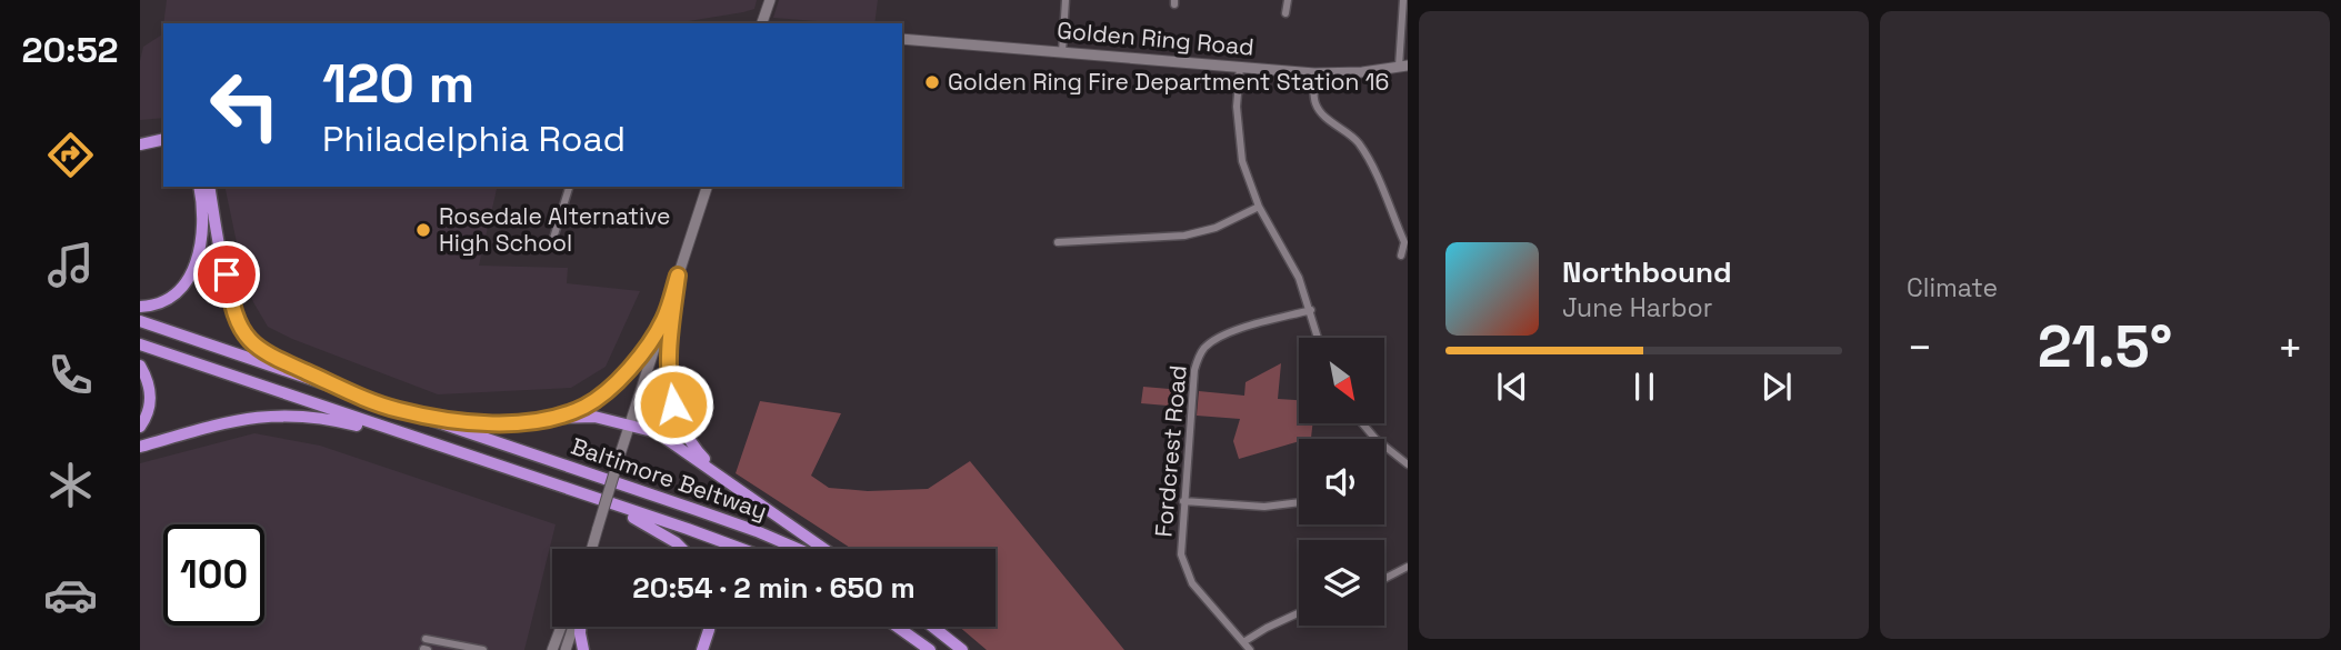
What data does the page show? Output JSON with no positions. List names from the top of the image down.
{
  "streets": {
    "highway": ["Baltimore Beltway"],
    "main road": ["Golden Ring Road"],
    "street": ["Fordcrest Road"]
  },
  "places": ["Golden Ring Fire Department Station 16", "Rosedale Alternative High School"],
  "north": "bottom right",
  "page": {
    "tabs": "20:52",
    "tile": "Climate",
    "turn": ["120 m", "Philadelphia Road"],
    "song": ["Northbound", "June Harbor"],
    "heat": ["−", "21.5°", "+"],
    "limit": "100",
    "trip": "20:54 · 2 min · 650 m"
  }
}
